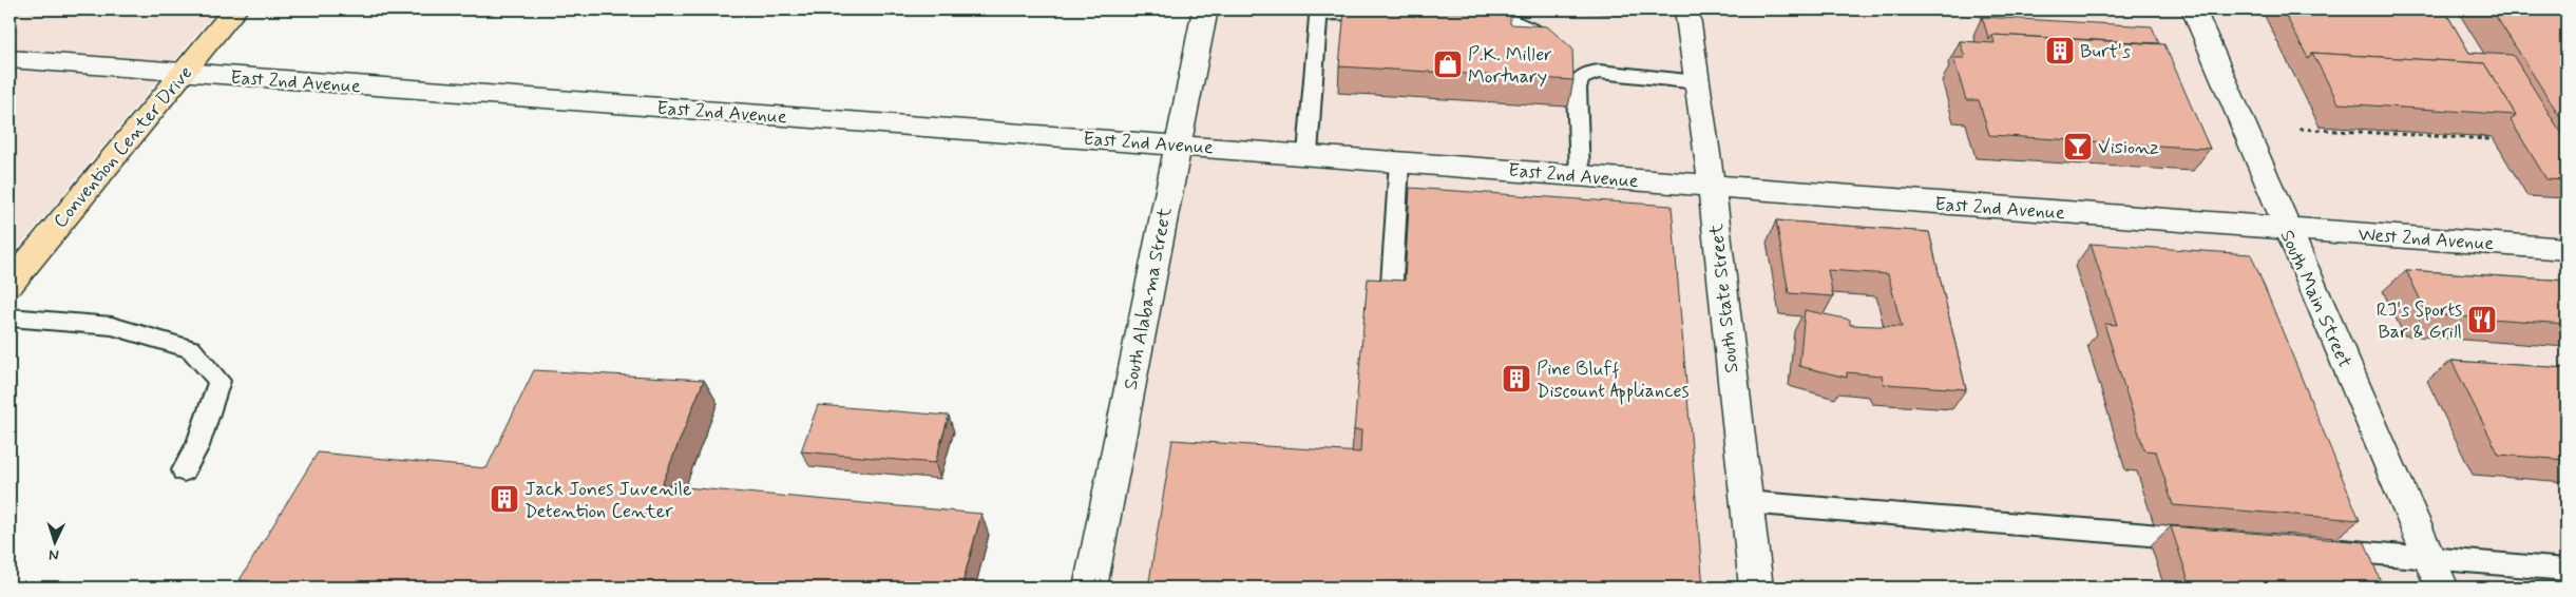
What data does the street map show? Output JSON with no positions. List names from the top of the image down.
{
  "streets": {
    "main road": ["Convention Center Drive"],
    "street": [
      "East 2nd Avenue",
      "West 2nd Avenue",
      "South Alabama Street",
      "South State Street",
      "South Main Street"
    ]
  },
  "crossings": [
    ["East 2nd Avenue", "Convention Center Drive"],
    ["East 2nd Avenue", "West 2nd Avenue"],
    ["East 2nd Avenue", "South Alabama Street"],
    ["East 2nd Avenue", "South State Street"],
    ["East 2nd Avenue", "South Main Street"],
    ["West 2nd Avenue", "South Main Street"]
  ],
  "places": {
    "building": ["Burt's", "Pine Bluff Discount Appliances", "Jack Jones Juvenile Detention Center"],
    "shop": ["P.K. Miller Mortuary"],
    "bar": ["Visionz"],
    "restaurant": ["RJ's Sports Bar & Grill"]
  },
  "north": "bottom"
}
